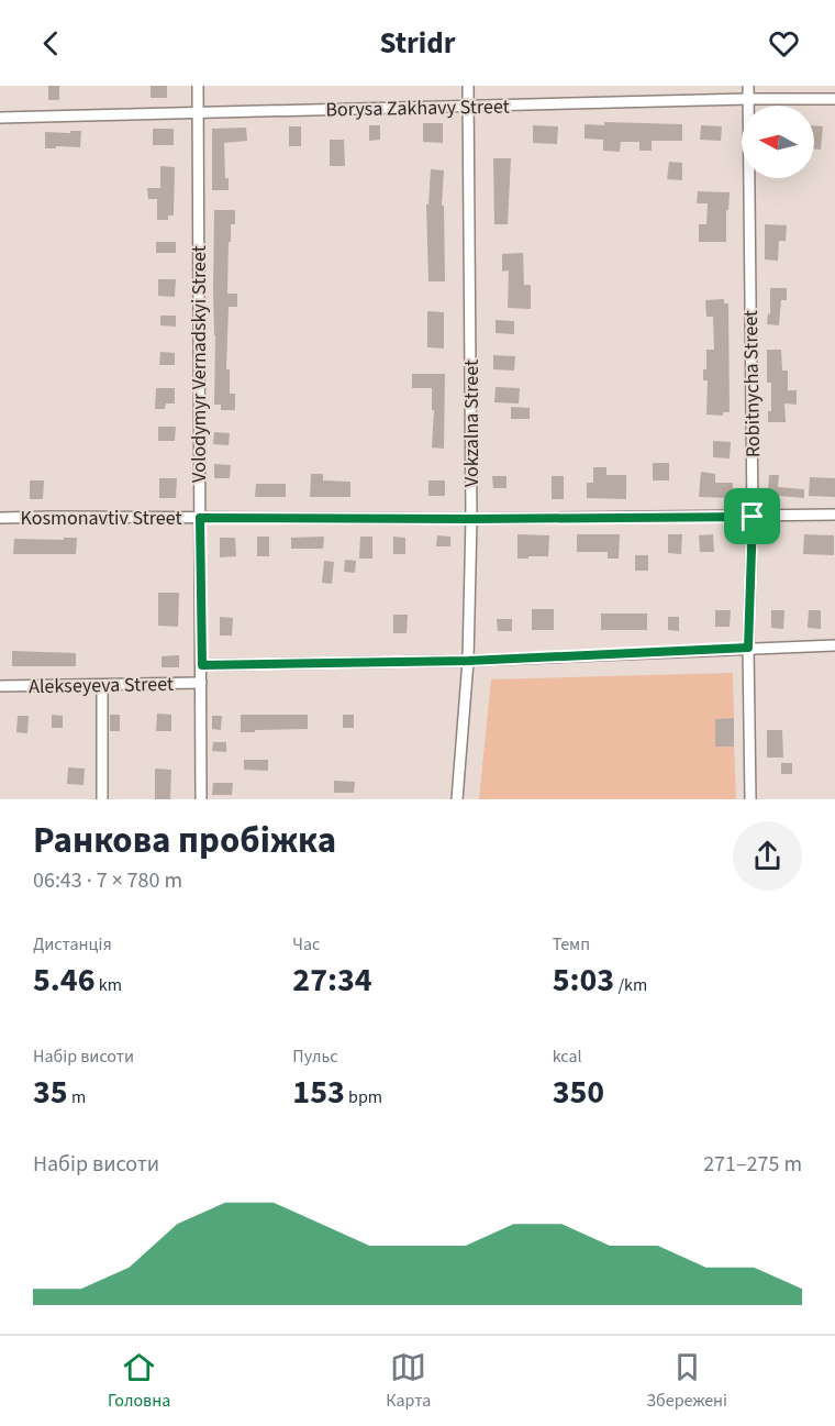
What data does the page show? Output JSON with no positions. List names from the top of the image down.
{
  "streets": {
    "street": [
      "Borysa Zakhavy Street",
      "Volodymyr Vernadskyi Street",
      "Robitnycha Street",
      "Vokzalna Street",
      "Kosmonavtiv Street",
      "Alekseyeva Street"
    ]
  },
  "crossings": [
    ["Borysa Zakhavy Street", "Volodymyr Vernadskyi Street"],
    ["Borysa Zakhavy Street", "Robitnycha Street"],
    ["Borysa Zakhavy Street", "Vokzalna Street"],
    ["Volodymyr Vernadskyi Street", "Kosmonavtiv Street"],
    ["Volodymyr Vernadskyi Street", "Alekseyeva Street"],
    ["Robitnycha Street", "Kosmonavtiv Street"],
    ["Robitnycha Street", "Alekseyeva Street"],
    ["Vokzalna Street", "Kosmonavtiv Street"],
    ["Vokzalna Street", "Alekseyeva Street"]
  ],
  "north": "left",
  "page": {
    "header": "Stridr",
    "heading": ["Ранкова пробіжка", "06:43 · 7 × 780 m"],
    "stats": [
      ["Дистанція", "5.46 km"],
      ["Час", "27:34"],
      ["Темп", "5:03 /km"],
      ["Набір висоти", "35 m"],
      ["Пульс", "153 bpm"],
      ["kcal", "350"]
    ],
    "chart": ["Набір висоти", "271–275 m"],
    "tabs": ["Головна", "Карта", "Збережені"]
  }
}
